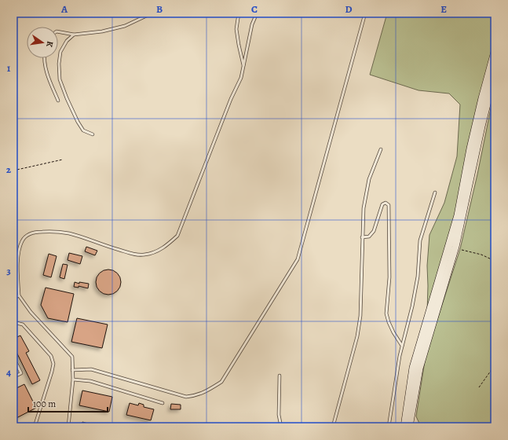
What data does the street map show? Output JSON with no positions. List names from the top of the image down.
{
  "scale_bar": "100 m",
  "north": "right",
  "grid": {
    "columns": [
      "A",
      "B",
      "C",
      "D",
      "E"
    ],
    "rows": [
      "1",
      "2",
      "3",
      "4"
    ]
  }
}
